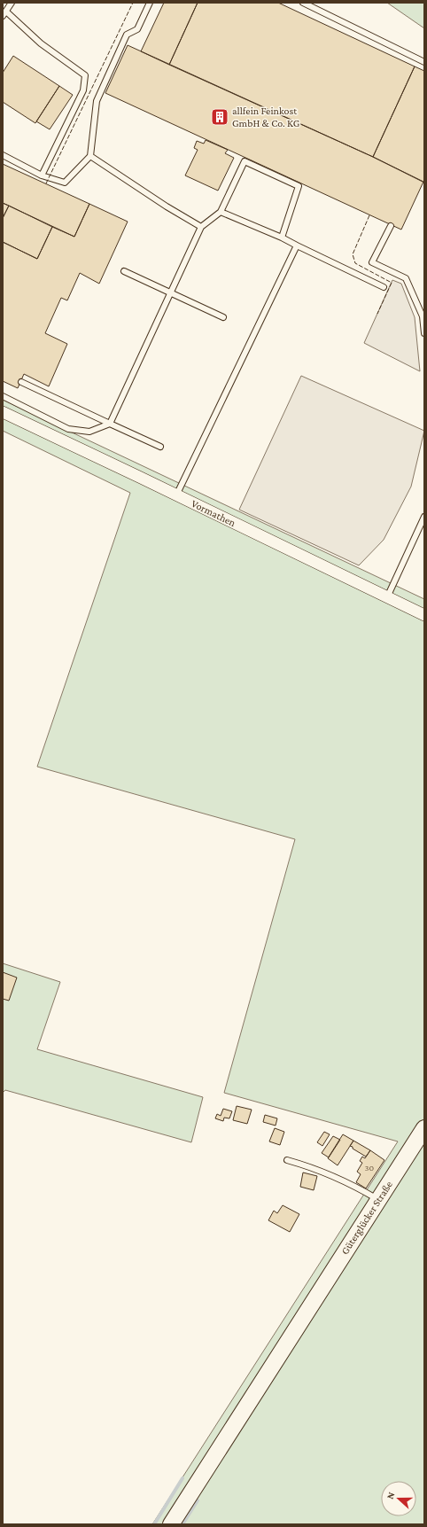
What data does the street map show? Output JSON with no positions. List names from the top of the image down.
{
  "streets": {
    "street": ["Vormathen", "Güterglücker Straße"]
  },
  "places": {
    "building": ["allfein Feinkost GmbH & Co. KG"]
  },
  "house_numbers": ["30"],
  "north": "left"
}
